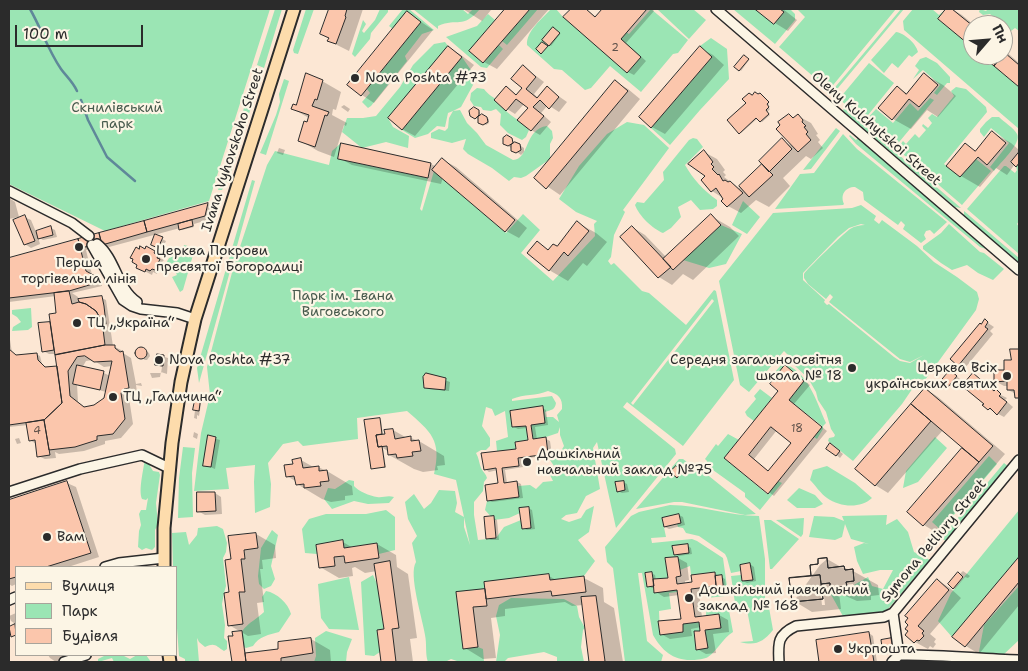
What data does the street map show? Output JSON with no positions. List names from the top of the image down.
{
  "streets": {
    "main road": ["Ivana Vyhovskoho Street"],
    "street": ["Oleny Kulchytskoi Street", "Symona Petliury Street"]
  },
  "parks": ["Скнилівський парк", "Парк ім. Івана Виговського"],
  "places": [
    "Nova Poshta #73",
    "Перша торгівельна лінія",
    "Церква Покрови пресвятої Богородиці",
    "ТЦ „Україна“",
    "Nova Poshta #37",
    "Середня загальноосвітня школа № 18",
    "Церква Всіх українських святих",
    "ТЦ „Галичина“",
    "Дошкільний навчальний заклад №75",
    "Вам",
    "Дошкільний навчальний заклад № 168",
    "Укрпошта"
  ],
  "house_numbers": ["2", "18", "4"],
  "legend": ["Вулиця", "Парк", "Будівля"],
  "scale_bar": "100 m",
  "north": "top right"
}
